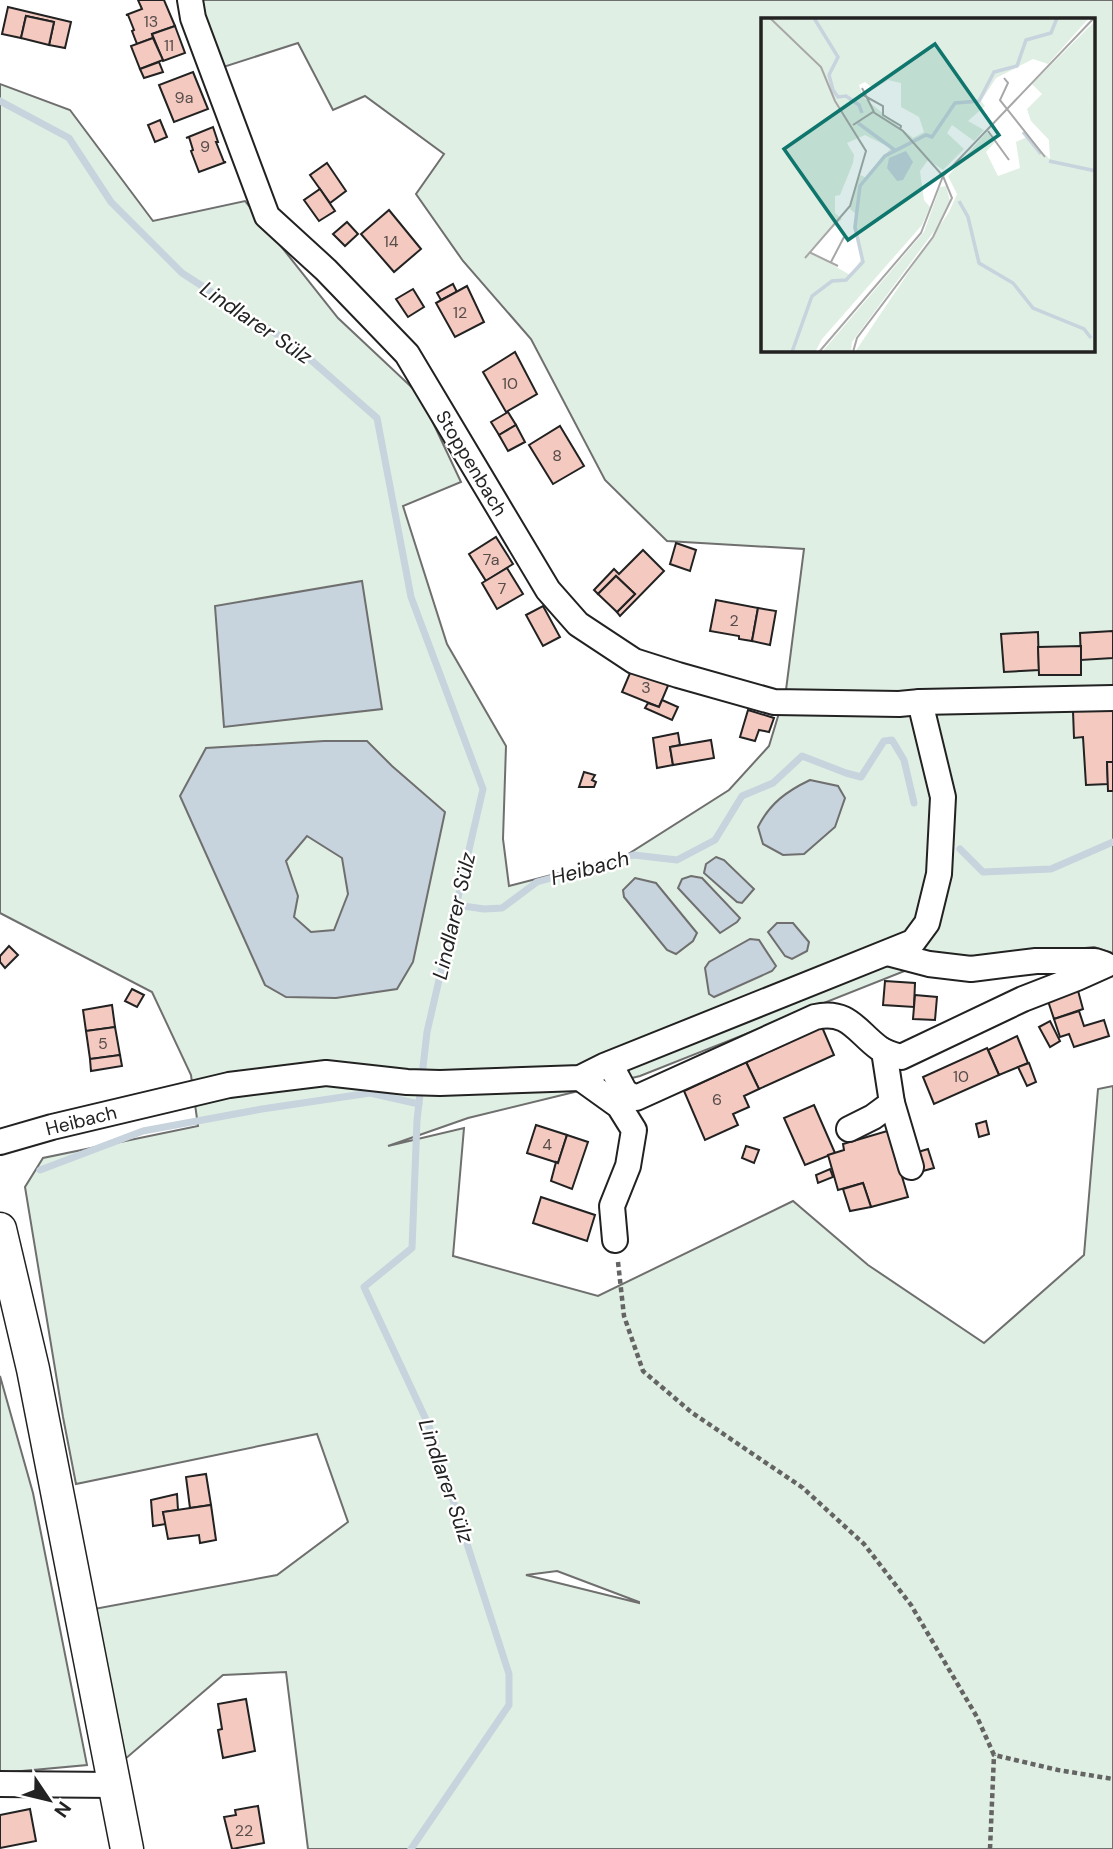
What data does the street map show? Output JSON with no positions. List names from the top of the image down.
{
  "streets": {
    "street": ["Stoppenbach", "Heibach"]
  },
  "crossings": [
    ["Stoppenbach", "Heibach"]
  ],
  "water": ["Lindlarer Sülz", "Heibach"],
  "house_numbers": [
    "13",
    "11",
    "9a",
    "9",
    "14",
    "12",
    "10",
    "8",
    "7a",
    "7",
    "2",
    "3",
    "5",
    "10",
    "6",
    "4",
    "22"
  ],
  "north": "bottom right"
}
